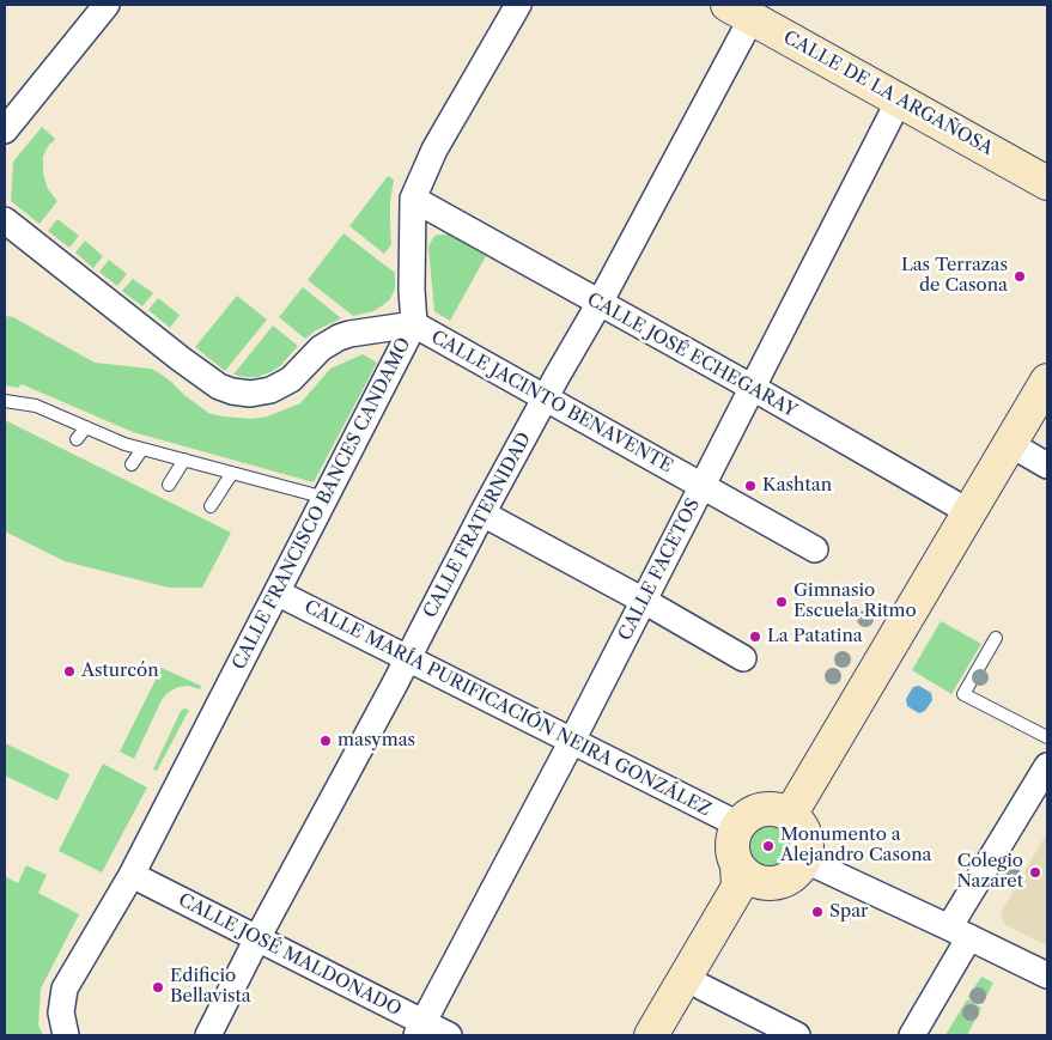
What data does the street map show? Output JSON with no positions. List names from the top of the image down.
{
  "streets": {
    "main road": ["CALLE DE LA ARGAÑOSA"],
    "street": [
      "CALLE JOSÉ ECHEGARAY",
      "CALLE JACINTO BENAVENTE",
      "CALLE FRANCISCO BANCES CANDAMO",
      "CALLE FRATERNIDAD",
      "CALLE FACETOS",
      "CALLE MARÍA PURIFICACIÓN NEIRA GONZÁLEZ",
      "CALLE JOSÉ MALDONADO"
    ]
  },
  "crossings": [
    ["CALLE DE LA ARGAÑOSA", "CALLE FRATERNIDAD"],
    ["CALLE DE LA ARGAÑOSA", "CALLE FACETOS"],
    ["CALLE JOSÉ ECHEGARAY", "CALLE FRANCISCO BANCES CANDAMO"],
    ["CALLE JOSÉ ECHEGARAY", "CALLE FRATERNIDAD"],
    ["CALLE JOSÉ ECHEGARAY", "CALLE FACETOS"],
    ["CALLE JACINTO BENAVENTE", "CALLE FRANCISCO BANCES CANDAMO"],
    ["CALLE JACINTO BENAVENTE", "CALLE FRATERNIDAD"],
    ["CALLE JACINTO BENAVENTE", "CALLE FACETOS"],
    ["CALLE FRANCISCO BANCES CANDAMO", "CALLE MARÍA PURIFICACIÓN NEIRA GONZÁLEZ"],
    ["CALLE FRANCISCO BANCES CANDAMO", "CALLE JOSÉ MALDONADO"],
    ["CALLE FRATERNIDAD", "CALLE MARÍA PURIFICACIÓN NEIRA GONZÁLEZ"],
    ["CALLE FRATERNIDAD", "CALLE JOSÉ MALDONADO"],
    ["CALLE FACETOS", "CALLE MARÍA PURIFICACIÓN NEIRA GONZÁLEZ"],
    ["CALLE FACETOS", "CALLE JOSÉ MALDONADO"]
  ],
  "places": [
    "Las Terrazas de Casona",
    "Kashtan",
    "Gimnasio Escuela Ritmo",
    "La Patatina",
    "Asturcón",
    "masymas",
    "Monumento a Alejandro Casona",
    "Colegio Nazaret",
    "Spar",
    "Edificio Bellavista"
  ]
}
